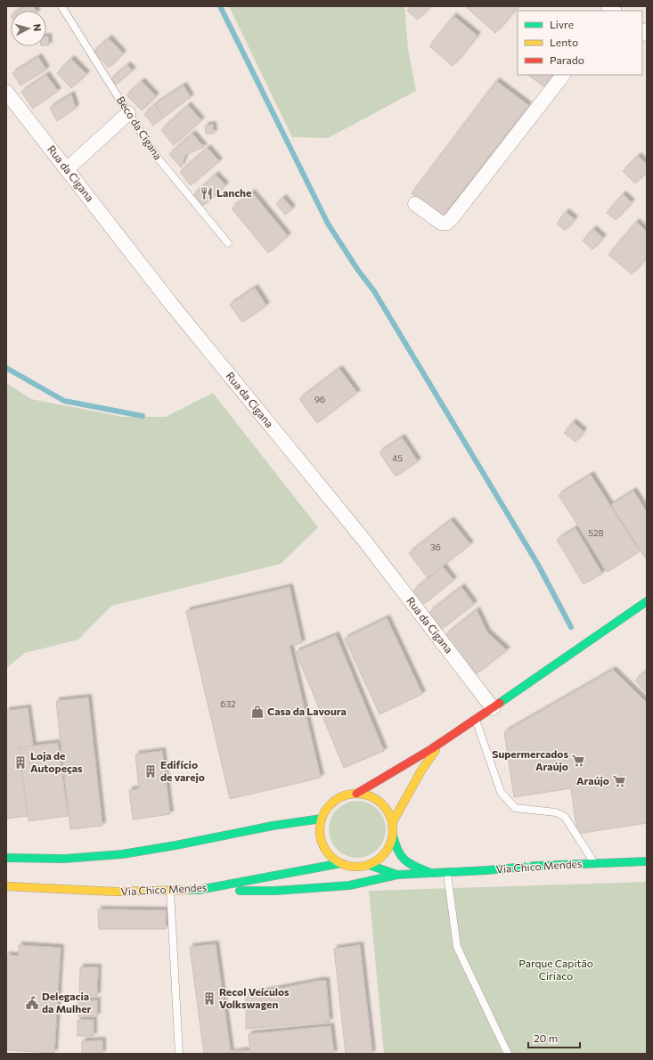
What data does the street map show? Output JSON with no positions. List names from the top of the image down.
{
  "streets": {
    "main road": ["Via Chico Mendes"],
    "street": ["Rua da Cigana"],
    "lane": ["Beco da Cigana"]
  },
  "parks": ["Parque Capitão Ciríaco"],
  "places": {
    "restaurant": ["Lanche"],
    "shop": ["Casa da Lavoura"],
    "supermarket": ["Supermercados Araújo", "Araújo"],
    "building": ["Loja de Autopeças", "Edifício de varejo", "Recol Veículos Volkswagen"],
    "public building": ["Delegacia da Mulher"]
  },
  "house_numbers": [
    "96",
    "45",
    "528",
    "36",
    "632"
  ],
  "legend": ["Livre", "Lento", "Parado"],
  "scale_bar": "20 m",
  "north": "right"
}
